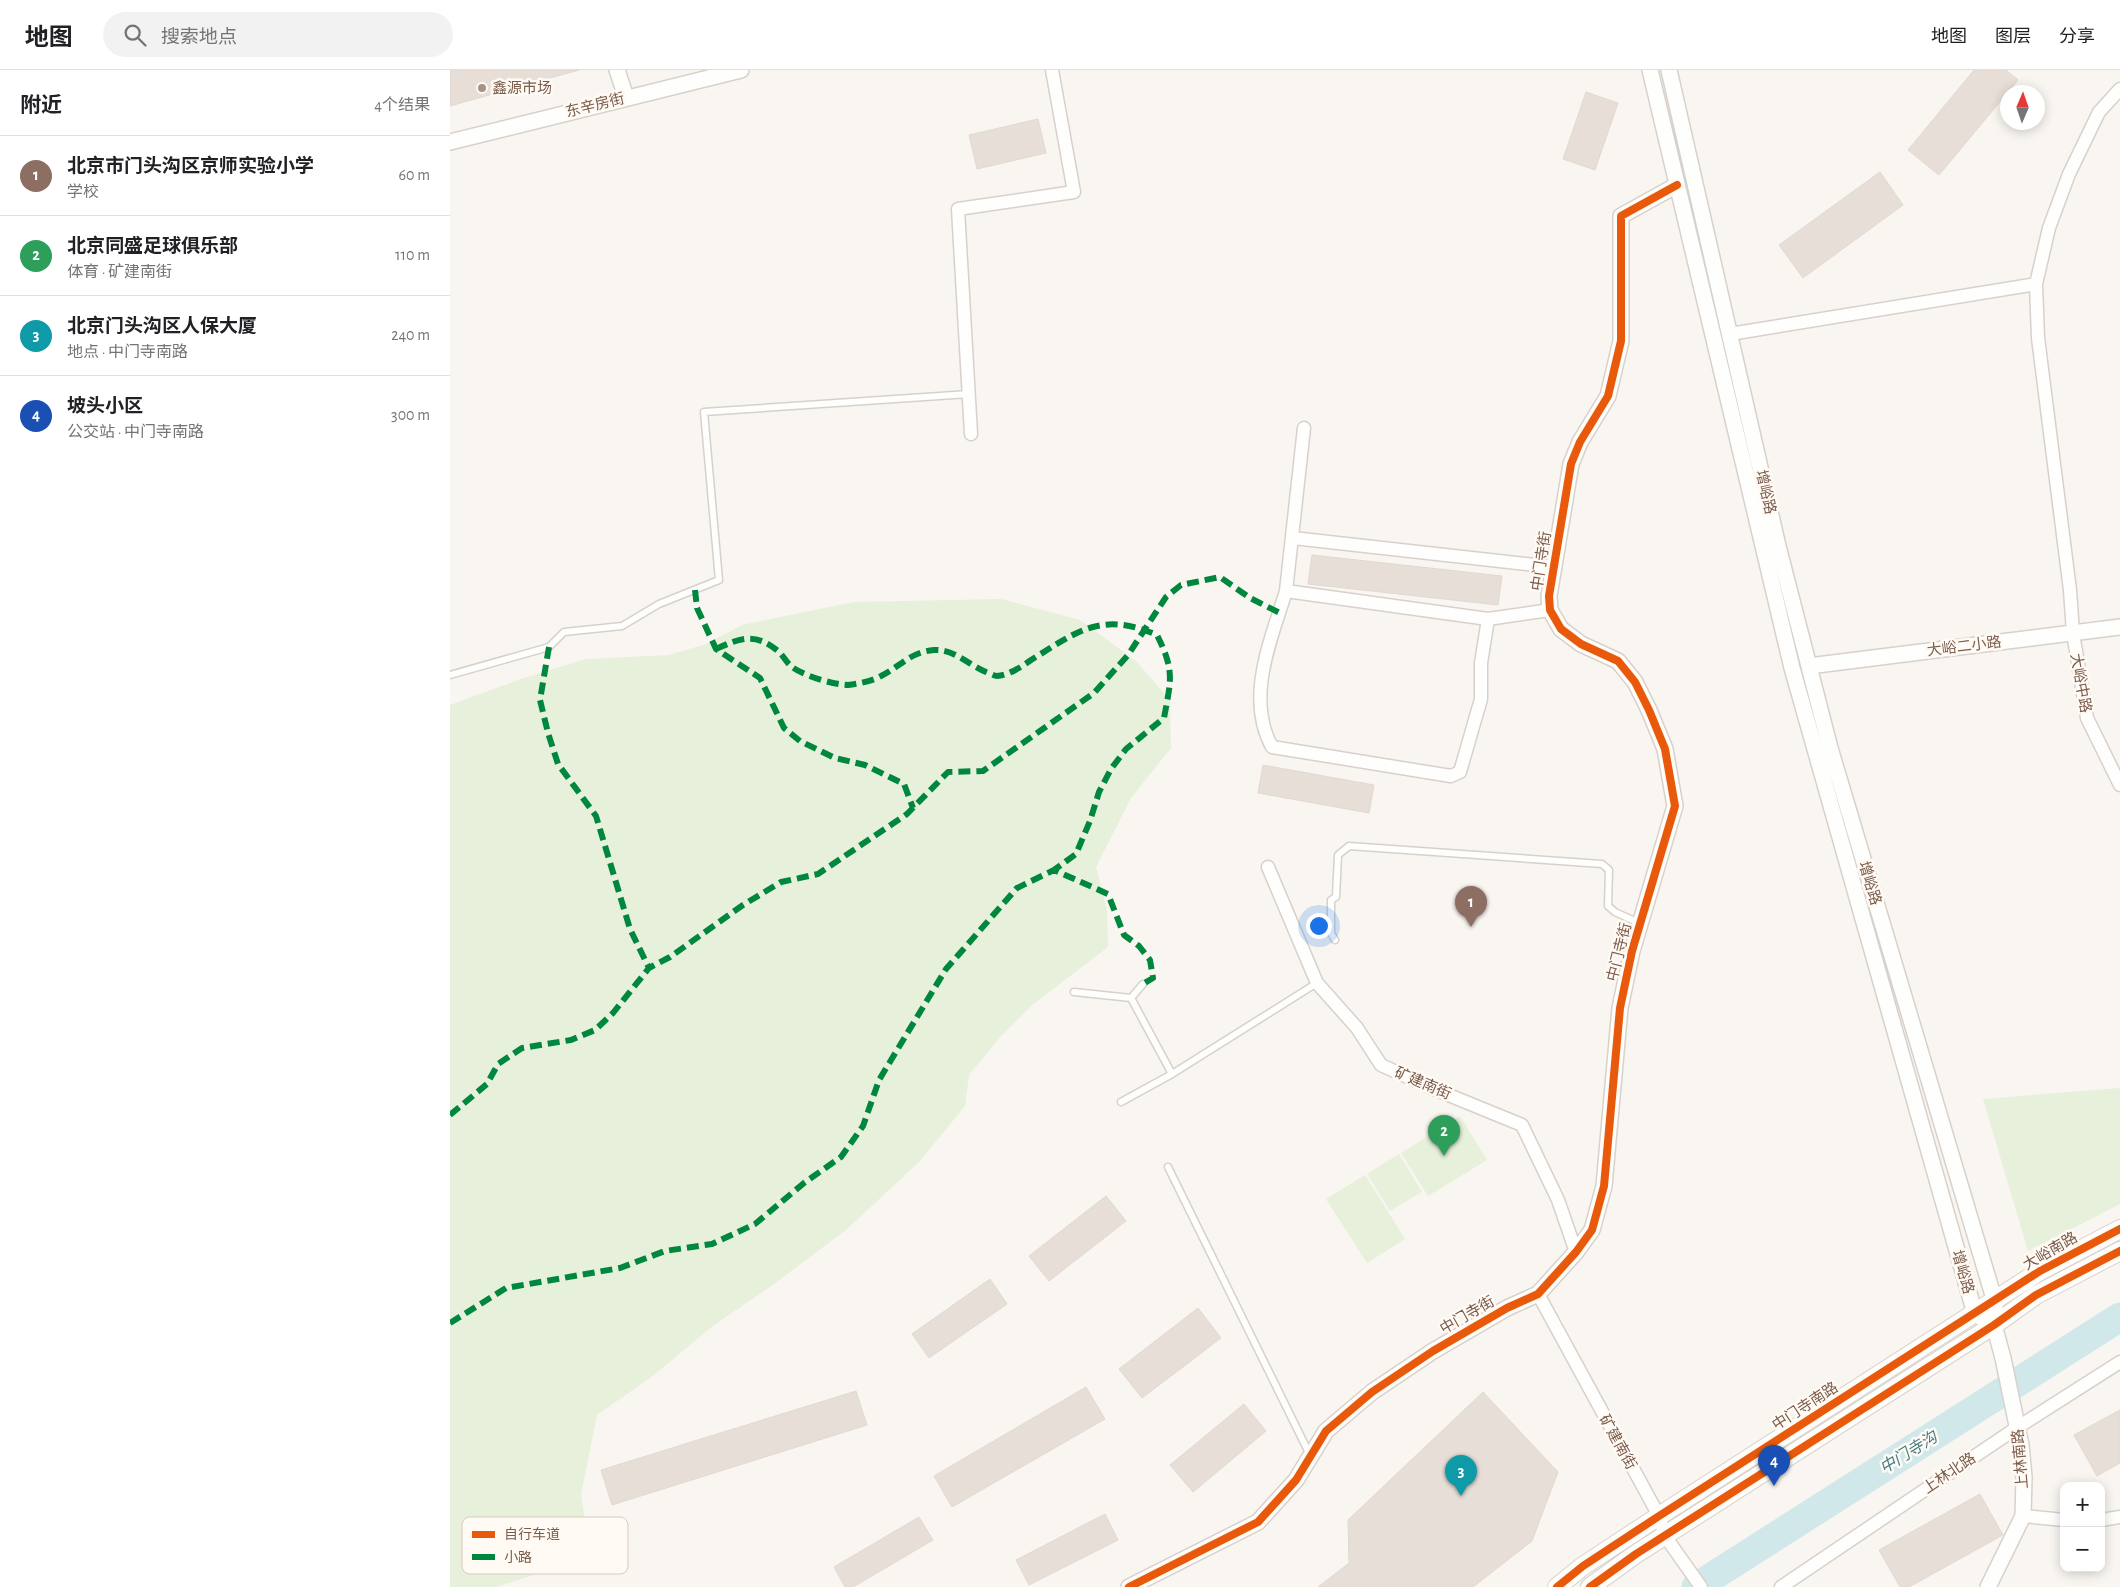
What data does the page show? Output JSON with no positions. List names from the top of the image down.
{
  "streets": {
    "main road": ["大峪南路", "中门寺南路"],
    "street": [
      "东辛房街",
      "增峪路",
      "中门寺街",
      "大峪二小路",
      "大峪中路",
      "矿建南街",
      "上林南路",
      "上林北路"
    ]
  },
  "crossings": [
    ["增峪路", "中门寺街"],
    ["增峪路", "大峪二小路"],
    ["增峪路", "大峪南路"],
    ["增峪路", "中门寺南路"],
    ["增峪路", "上林南路"],
    ["中门寺街", "矿建南街"],
    ["大峪二小路", "大峪中路"],
    ["矿建南街", "中门寺南路"],
    ["大峪南路", "中门寺南路"],
    ["上林南路", "上林北路"]
  ],
  "water": ["中门寺沟"],
  "places": ["鑫源市场"],
  "legend": ["自行车道", "小路"],
  "north": "top",
  "page": {
    "header": "地图",
    "search": "搜索地点",
    "nav": ["地图", "图层", "分享"],
    "heading": ["附近", "4个结果"],
    "list": [
      {
        "mark": "1",
        "name": "北京市门头沟区京师实验小学",
        "note": "学校",
        "value": "60 m"
      },
      {
        "mark": "2",
        "name": "北京同盛足球俱乐部",
        "note": "体育 · 矿建南街",
        "value": "110 m"
      },
      {
        "mark": "3",
        "name": "北京门头沟区人保大厦",
        "note": "地点 · 中门寺南路",
        "value": "240 m"
      },
      {
        "mark": "4",
        "name": "坡头小区",
        "note": "公交站 · 中门寺南路",
        "value": "300 m"
      }
    ],
    "pins": [
      "1",
      "2",
      "4",
      "3"
    ],
    "map_buttons": ["+", "−"]
  }
}
